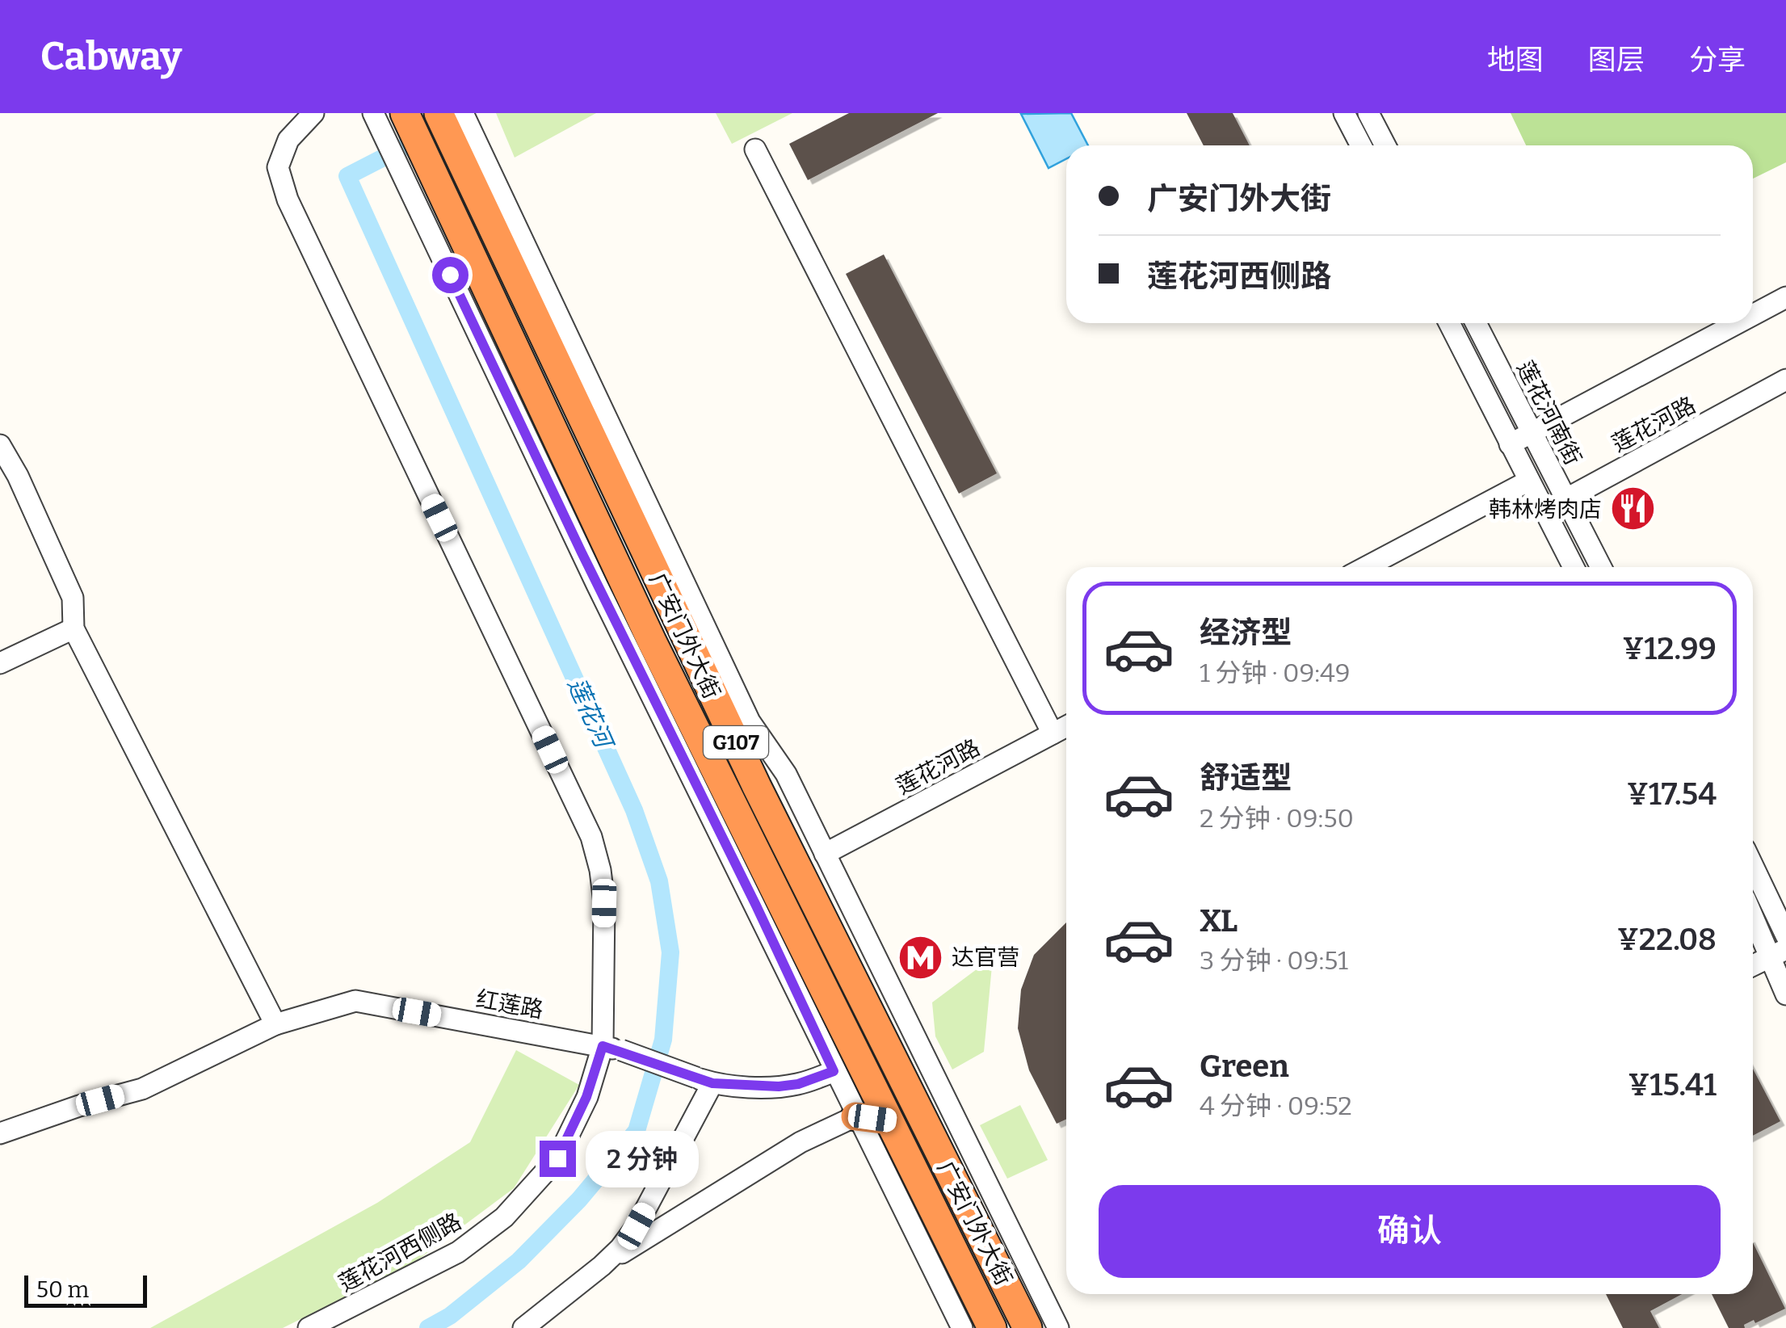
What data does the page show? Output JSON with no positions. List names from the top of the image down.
{
  "streets": {
    "highway": ["广安门外大街", "G107"],
    "street": [
      "莲花河南街",
      "莲花河路",
      "红莲路",
      "莲花河西侧路"
    ]
  },
  "crossings": [
    ["莲花河南街", "莲花河路"],
    ["莲花河路", "广安门外大街"],
    ["红莲路", "莲花河西侧路"]
  ],
  "water": ["莲花河"],
  "places": {
    "restaurant": ["韩林烤肉店"],
    "metro station": ["达官营"]
  },
  "scale_bar": "50 m",
  "page": {
    "header": "Cabway",
    "nav": ["地图", "图层", "分享"],
    "banner": ["广安门外大街", "莲花河西侧路"],
    "list": [
      {
        "name": "经济型",
        "note": "1 分钟 · 09:49",
        "value": "¥12.99"
      },
      {
        "name": "舒适型",
        "note": "2 分钟 · 09:50",
        "value": "¥17.54"
      },
      {
        "name": "XL",
        "note": "3 分钟 · 09:51",
        "value": "¥22.08"
      },
      {
        "name": "Green",
        "note": "4 分钟 · 09:52",
        "value": "¥15.41"
      }
    ],
    "bubble": "2 分钟",
    "buttons": "确认",
    "scale": "50 m"
  }
}
